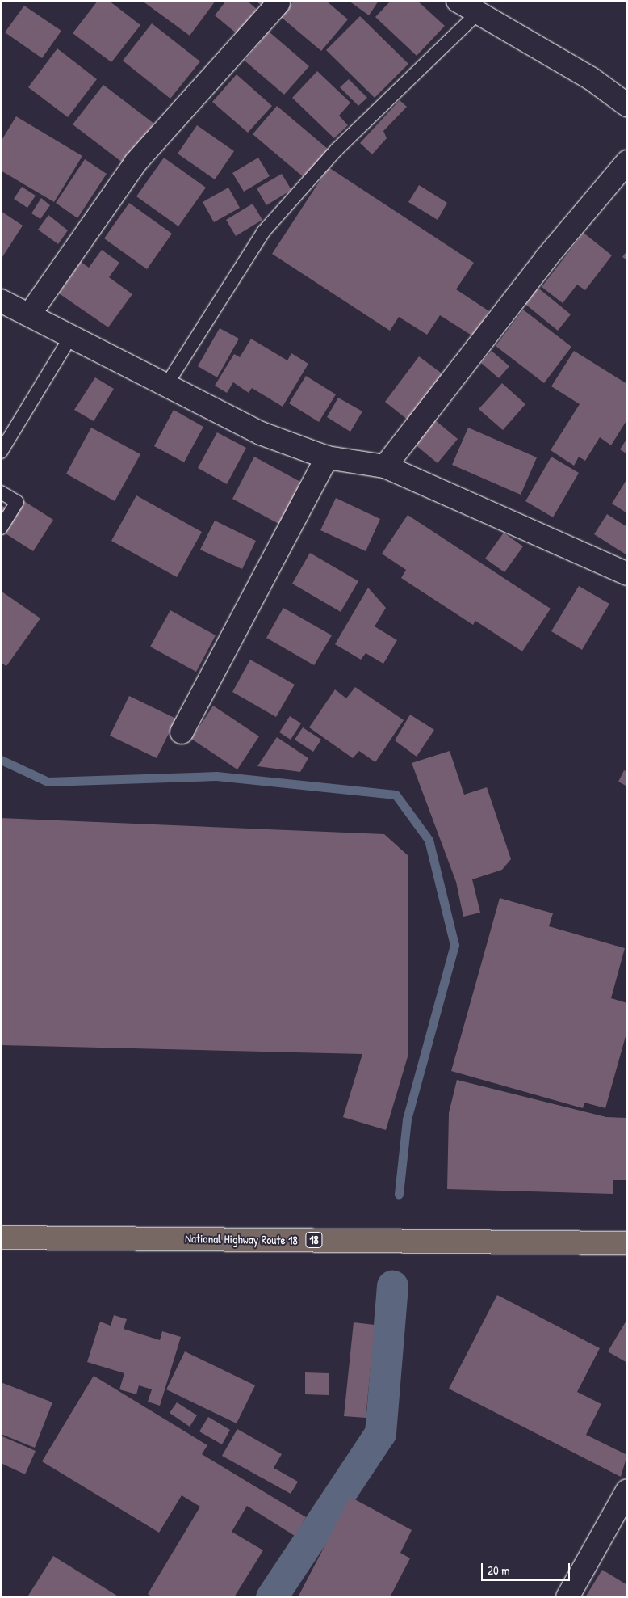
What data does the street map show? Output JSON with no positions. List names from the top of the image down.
{
  "streets": {
    "highway": ["National Highway Route 18", "18"]
  },
  "scale_bar": "20 m"
}
